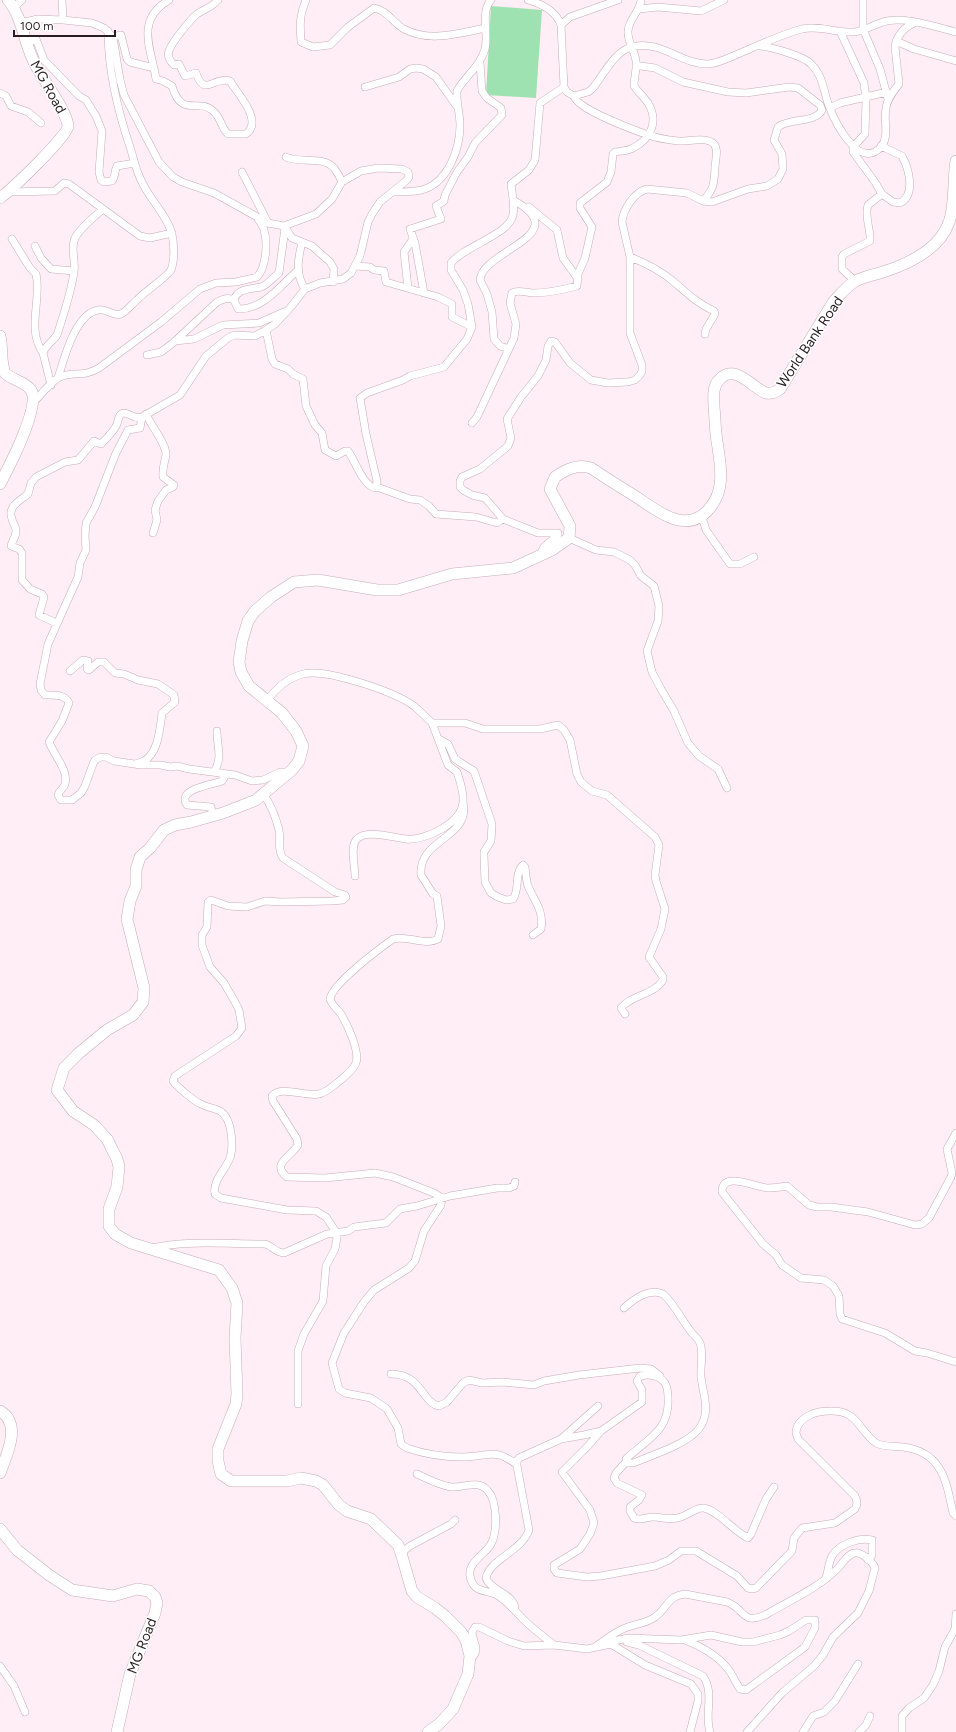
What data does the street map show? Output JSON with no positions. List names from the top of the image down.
{
  "streets": {
    "main road": ["MG Road", "World Bank Road"]
  },
  "scale_bar": "100 m"
}
